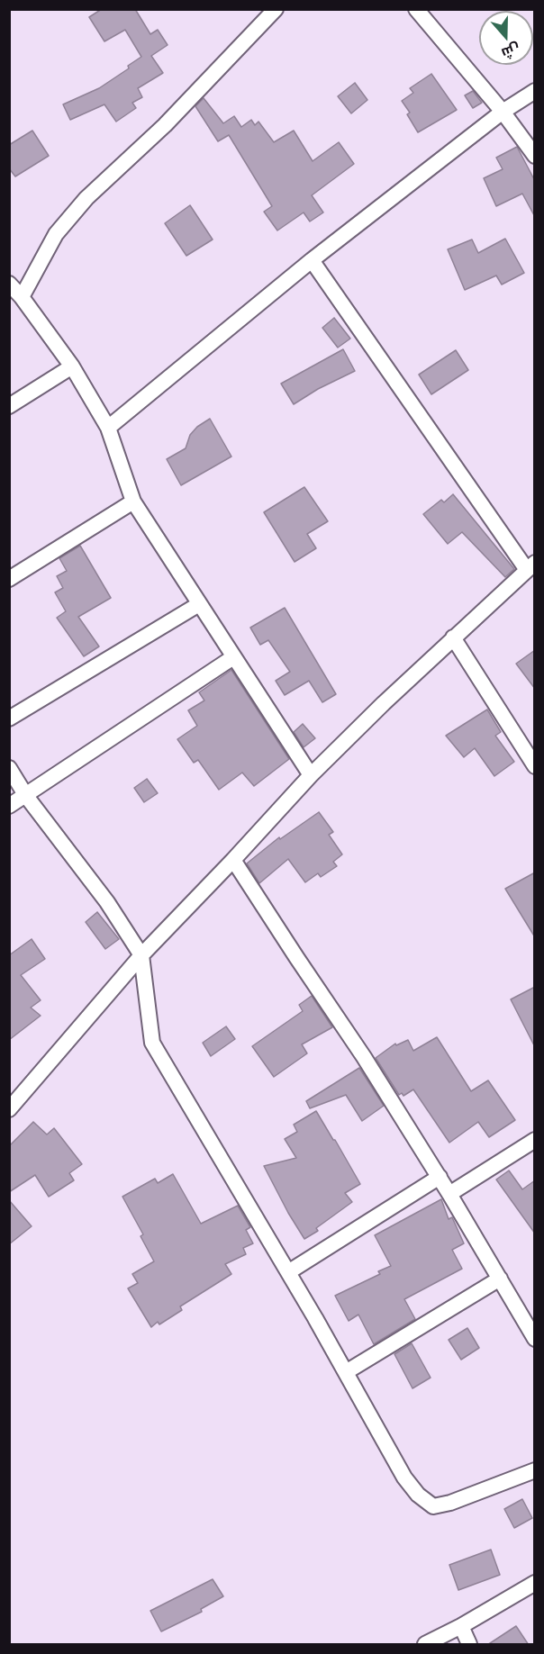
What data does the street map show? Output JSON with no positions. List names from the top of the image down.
{
  "north": "bottom"
}
